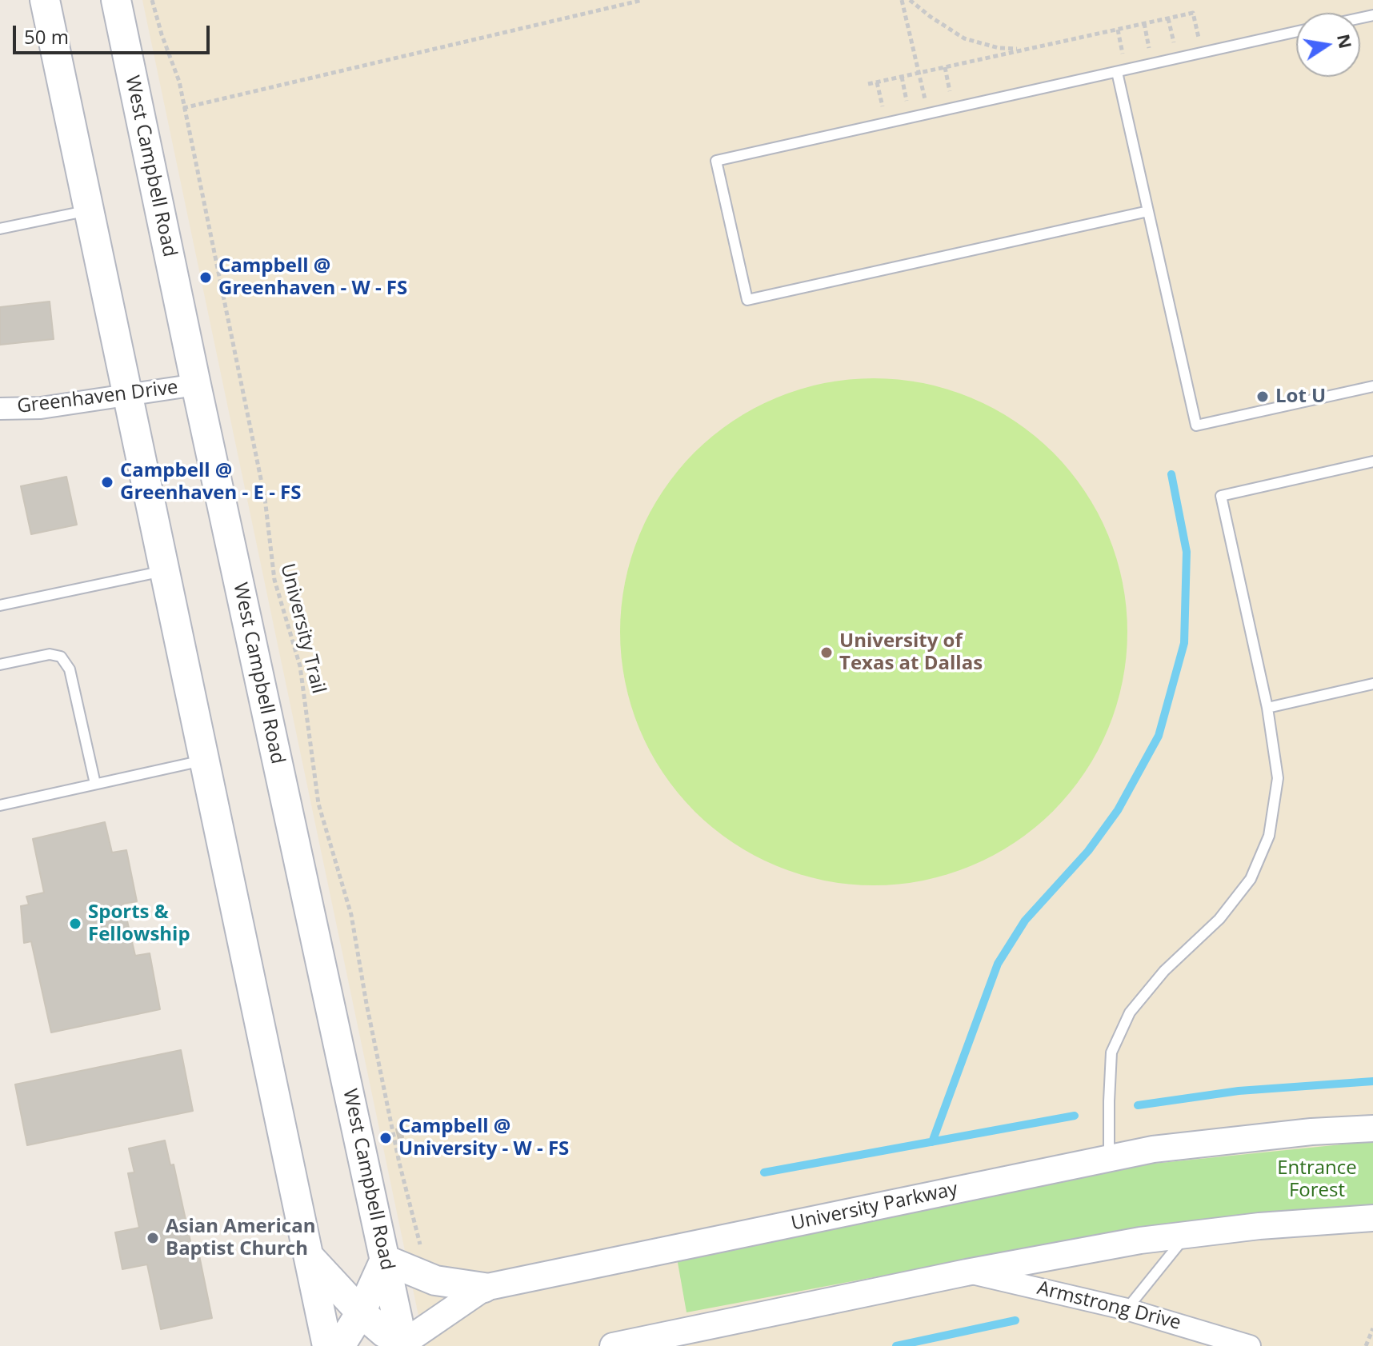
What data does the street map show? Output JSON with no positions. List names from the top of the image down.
{
  "streets": {
    "main road": ["West Campbell Road"],
    "street": ["Greenhaven Drive", "University Parkway", "Armstrong Drive"],
    "path": ["University Trail"]
  },
  "crossings": [
    ["West Campbell Road", "Greenhaven Drive"],
    ["West Campbell Road", "University Parkway"]
  ],
  "parks": ["Entrance Forest"],
  "places": [
    "Campbell @ Greenhaven - W - FS",
    "Lot U",
    "Campbell @ Greenhaven - E - FS",
    "University of Texas at Dallas",
    "Sports & Fellowship",
    "Campbell @ University - W - FS",
    "Asian American Baptist Church"
  ],
  "scale_bar": "50 m",
  "north": "right"
}
